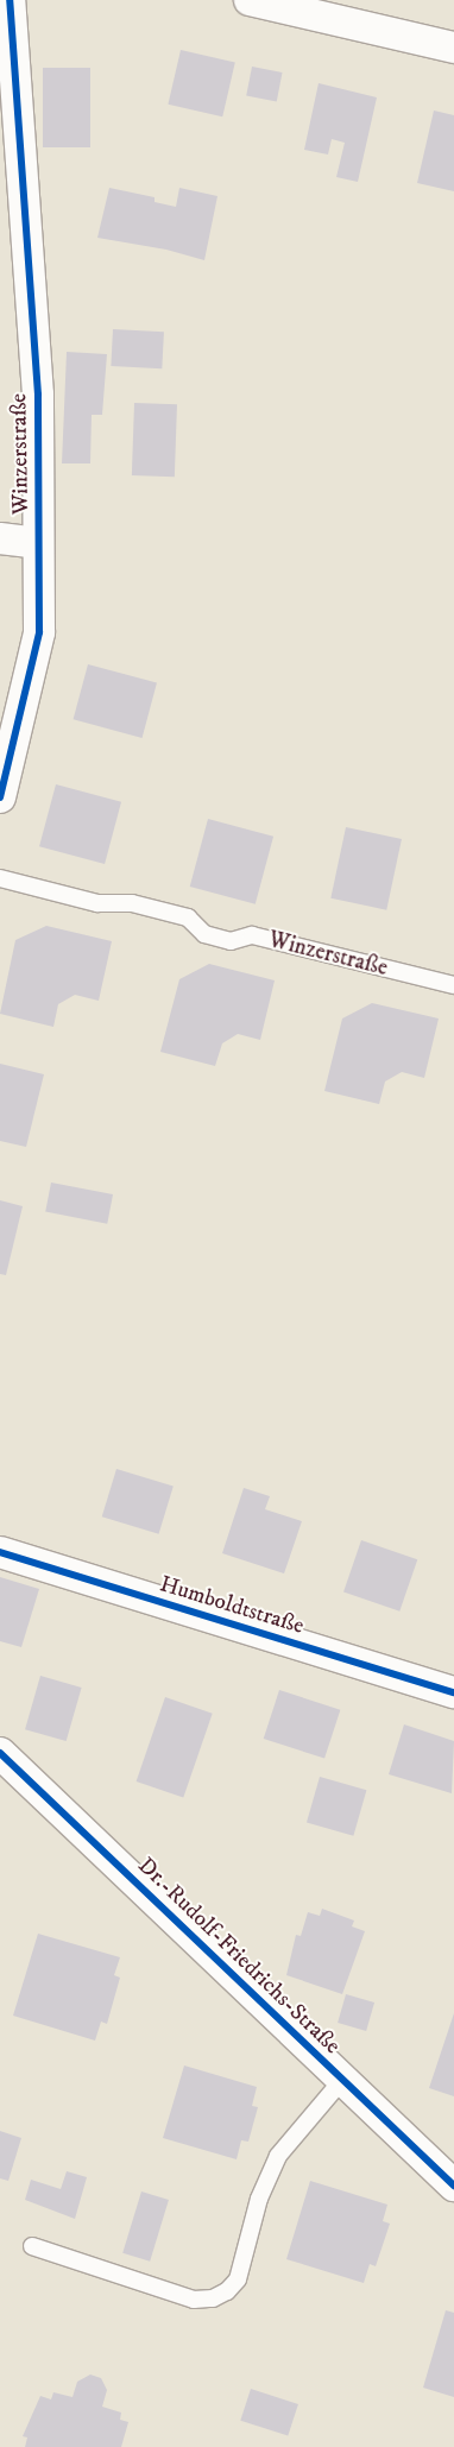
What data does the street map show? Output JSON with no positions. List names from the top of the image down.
{
  "streets": {
    "street": ["Winzerstraße", "Humboldtstraße", "Dr.-Rudolf-Friedrichs-Straße"]
  }
}
